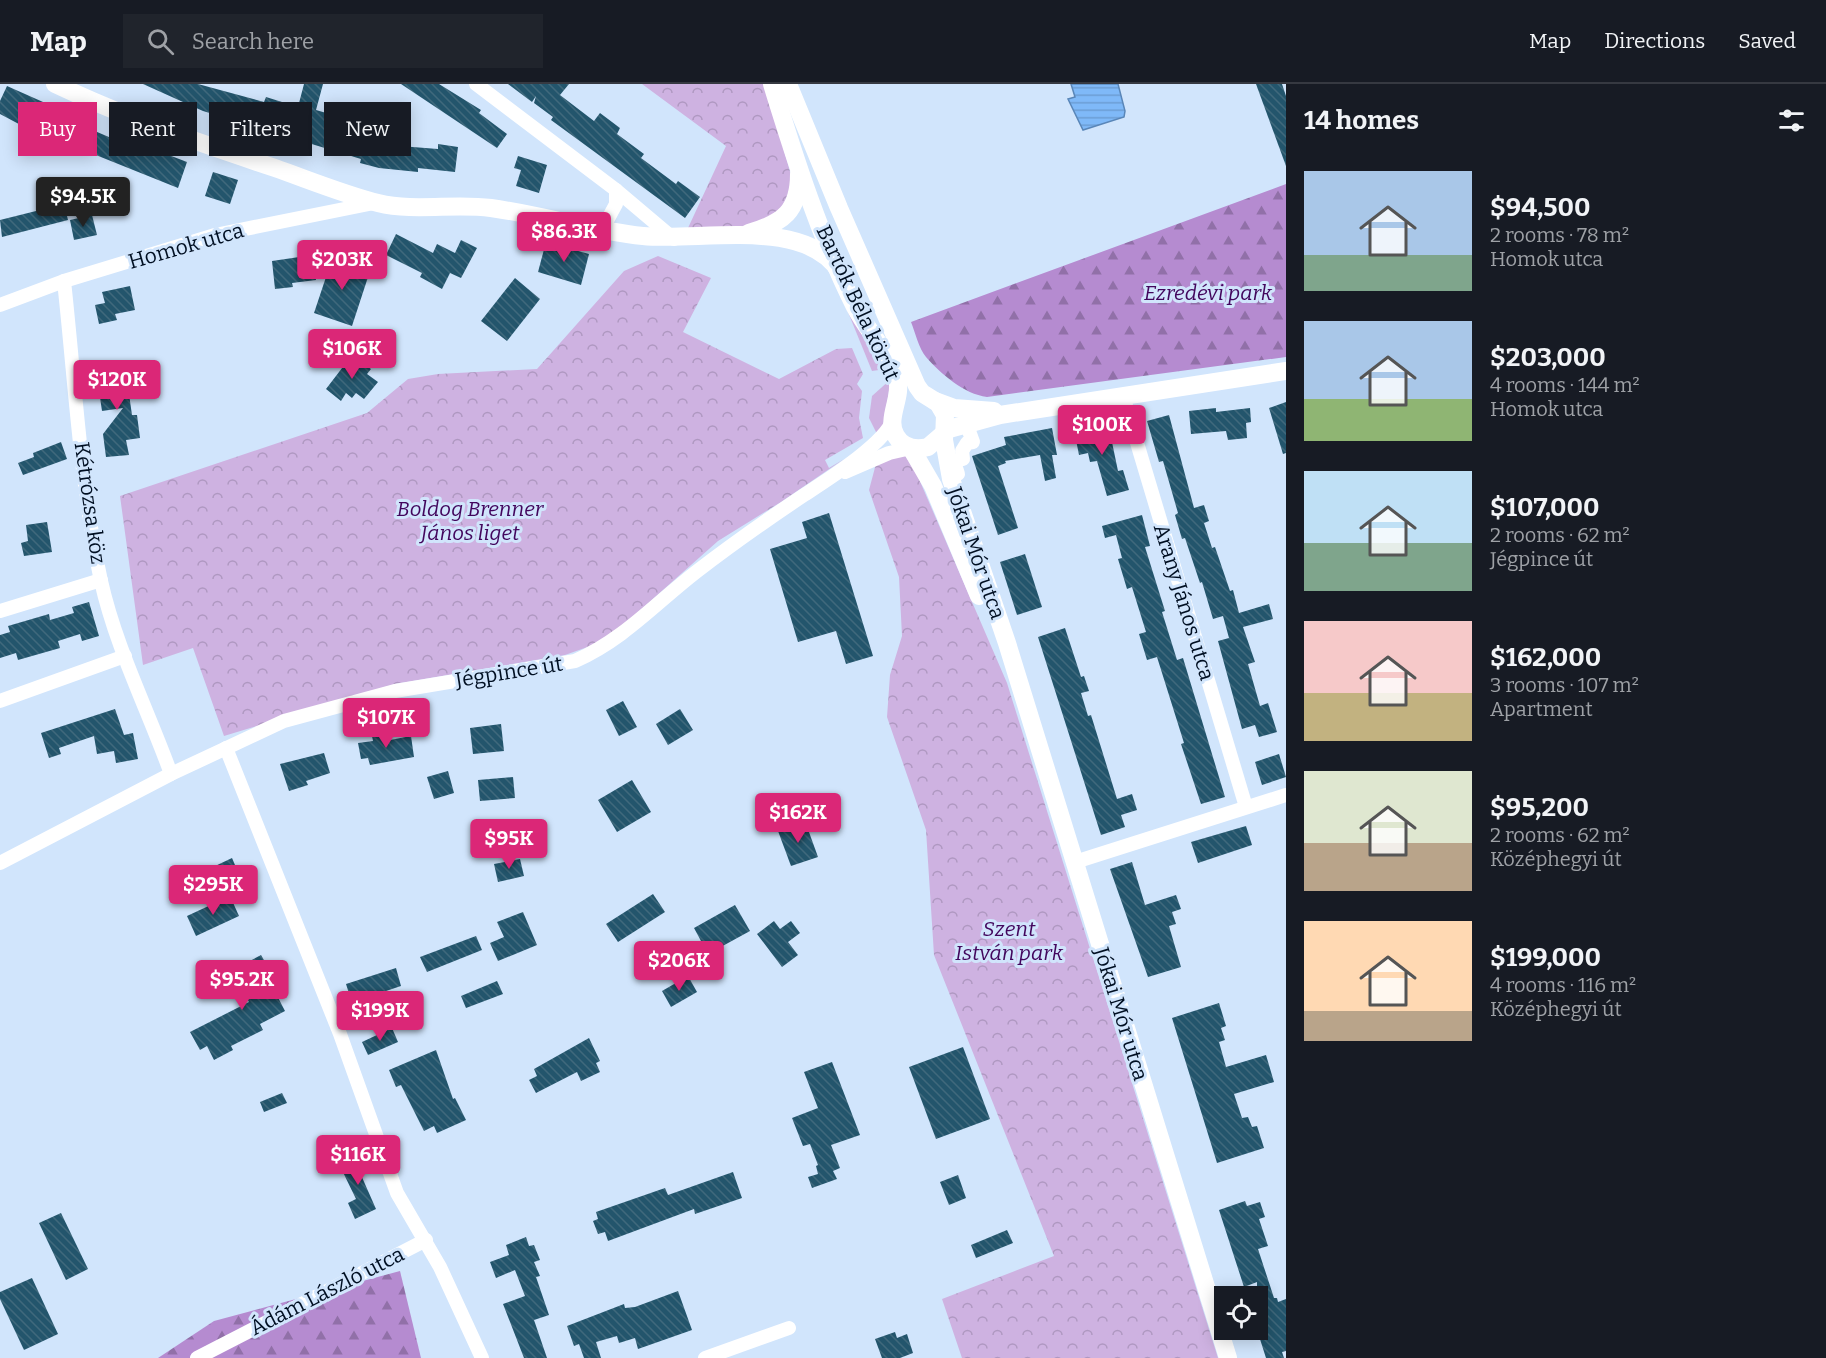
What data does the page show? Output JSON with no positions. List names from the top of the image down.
{
  "streets": {
    "street": [
      "Homok utca",
      "Bartók Béla körút",
      "Kétrózsa köz",
      "Jókai Mór utca",
      "Arany János utca",
      "Jégpince út",
      "Ádám László utca"
    ]
  },
  "crossings": [
    ["Homok utca", "Kétrózsa köz"],
    ["Bartók Béla körút", "Jókai Mór utca"],
    ["Bartók Béla körút", "Jégpince út"],
    ["Kétrózsa köz", "Jégpince út"],
    ["Jókai Mór utca", "Jégpince út"]
  ],
  "parks": ["Ezredévi park", "Boldog Brenner János liget", "Szent István park"],
  "page": {
    "header": "Map",
    "search": "Search here",
    "nav": ["Map", "Directions", "Saved"],
    "heading": "14 homes",
    "chip": [
      "Buy",
      "Rent",
      "Filters",
      "New"
    ],
    "list": [
      {
        "name": "$94,500",
        "note": "2 rooms · 78 m² · Homok utca"
      },
      {
        "name": "$203,000",
        "note": "4 rooms · 144 m² · Homok utca"
      },
      {
        "name": "$107,000",
        "note": "2 rooms · 62 m² · Jégpince út"
      },
      {
        "name": "$162,000",
        "note": "3 rooms · 107 m² · Apartment"
      },
      {
        "name": "$95,200",
        "note": "2 rooms · 62 m² · Középhegyi út"
      },
      {
        "name": "$199,000",
        "note": "4 rooms · 116 m² · Középhegyi út"
      }
    ],
    "price": [
      "$94.5K",
      "$86.3K",
      "$203K",
      "$106K",
      "$120K",
      "$100K",
      "$107K",
      "$162K",
      "$95K",
      "$295K",
      "$206K",
      "$95.2K",
      "$199K",
      "$116K"
    ]
  }
}
